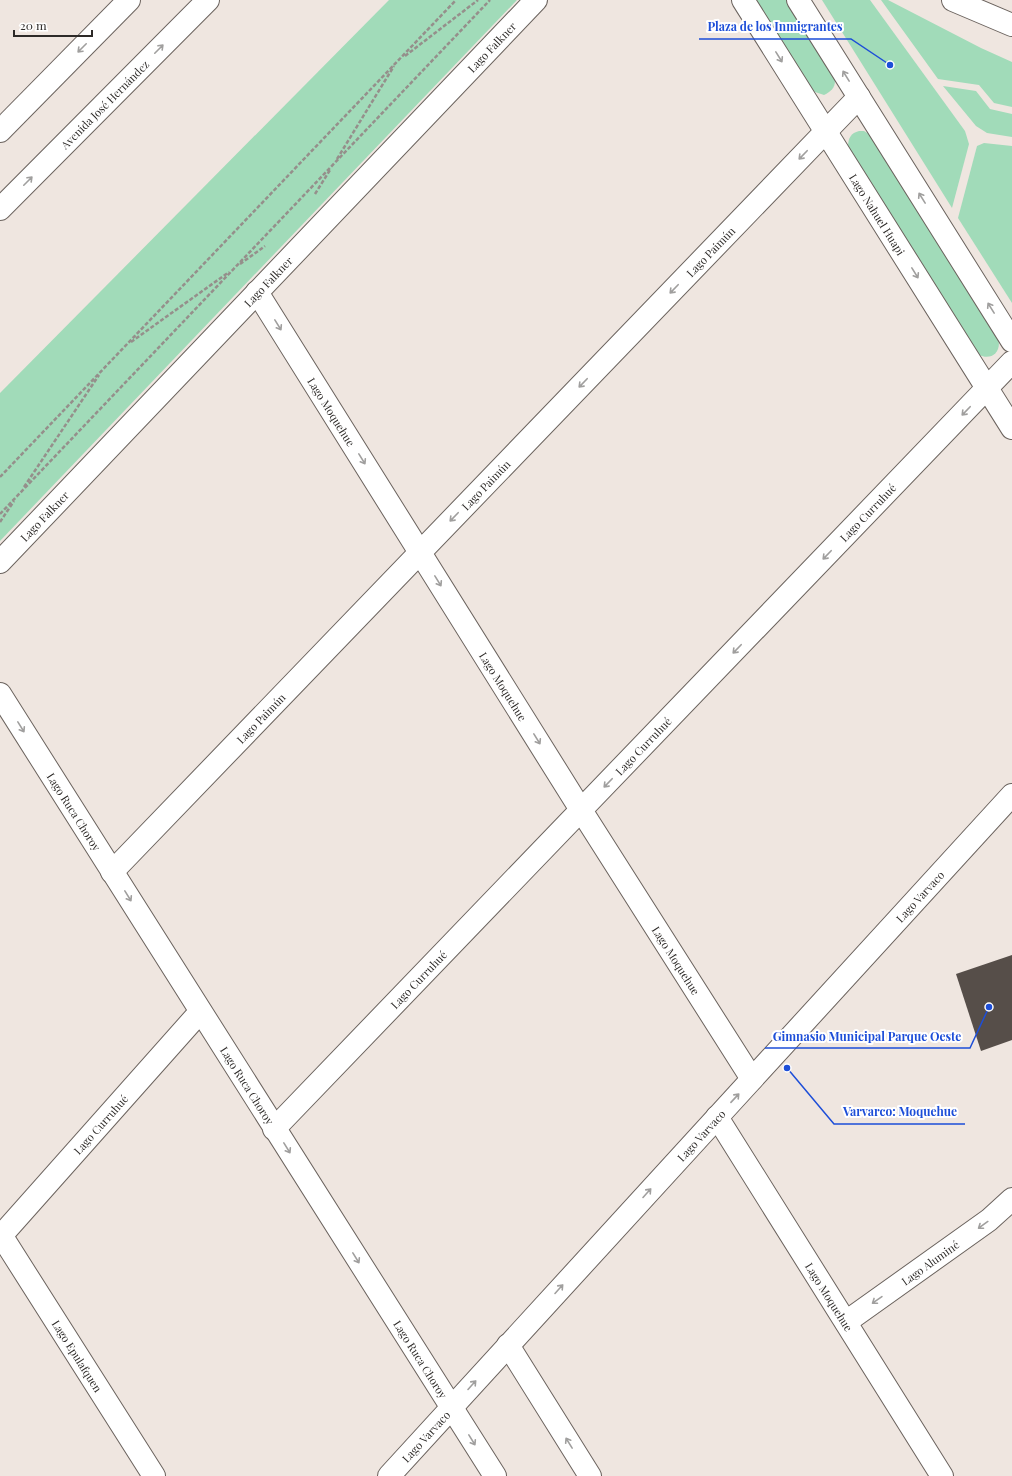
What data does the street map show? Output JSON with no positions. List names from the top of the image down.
{
  "streets": {
    "street": [
      "Lago Falkner",
      "Avenida José Hernández",
      "Lago Nahuel Huapi",
      "Lago Paimún",
      "Lago Moquehue",
      "Lago Curruhué",
      "Lago Ruca Choroy",
      "Lago Varvaco",
      "Lago Aluminé",
      "Lago Epulafquen"
    ]
  },
  "crossings": [
    ["Lago Falkner", "Lago Moquehue"],
    ["Lago Nahuel Huapi", "Lago Paimún"],
    ["Lago Nahuel Huapi", "Lago Curruhué"],
    ["Lago Paimún", "Lago Moquehue"],
    ["Lago Paimún", "Lago Ruca Choroy"],
    ["Lago Moquehue", "Lago Curruhué"],
    ["Lago Moquehue", "Lago Varvaco"],
    ["Lago Moquehue", "Lago Aluminé"],
    ["Lago Curruhué", "Lago Ruca Choroy"],
    ["Lago Curruhué", "Lago Epulafquen"],
    ["Lago Ruca Choroy", "Lago Varvaco"]
  ],
  "one_way": [
    "Lago Paimún",
    "Lago Moquehue",
    "Lago Curruhué",
    "Lago Ruca Choroy",
    "Lago Varvaco",
    "Lago Aluminé"
  ],
  "places": ["Plaza de los Inmigrantes", "Gimnasio Municipal Parque Oeste", "Varvarco: Moquehue"],
  "scale_bar": "20 m"
}
